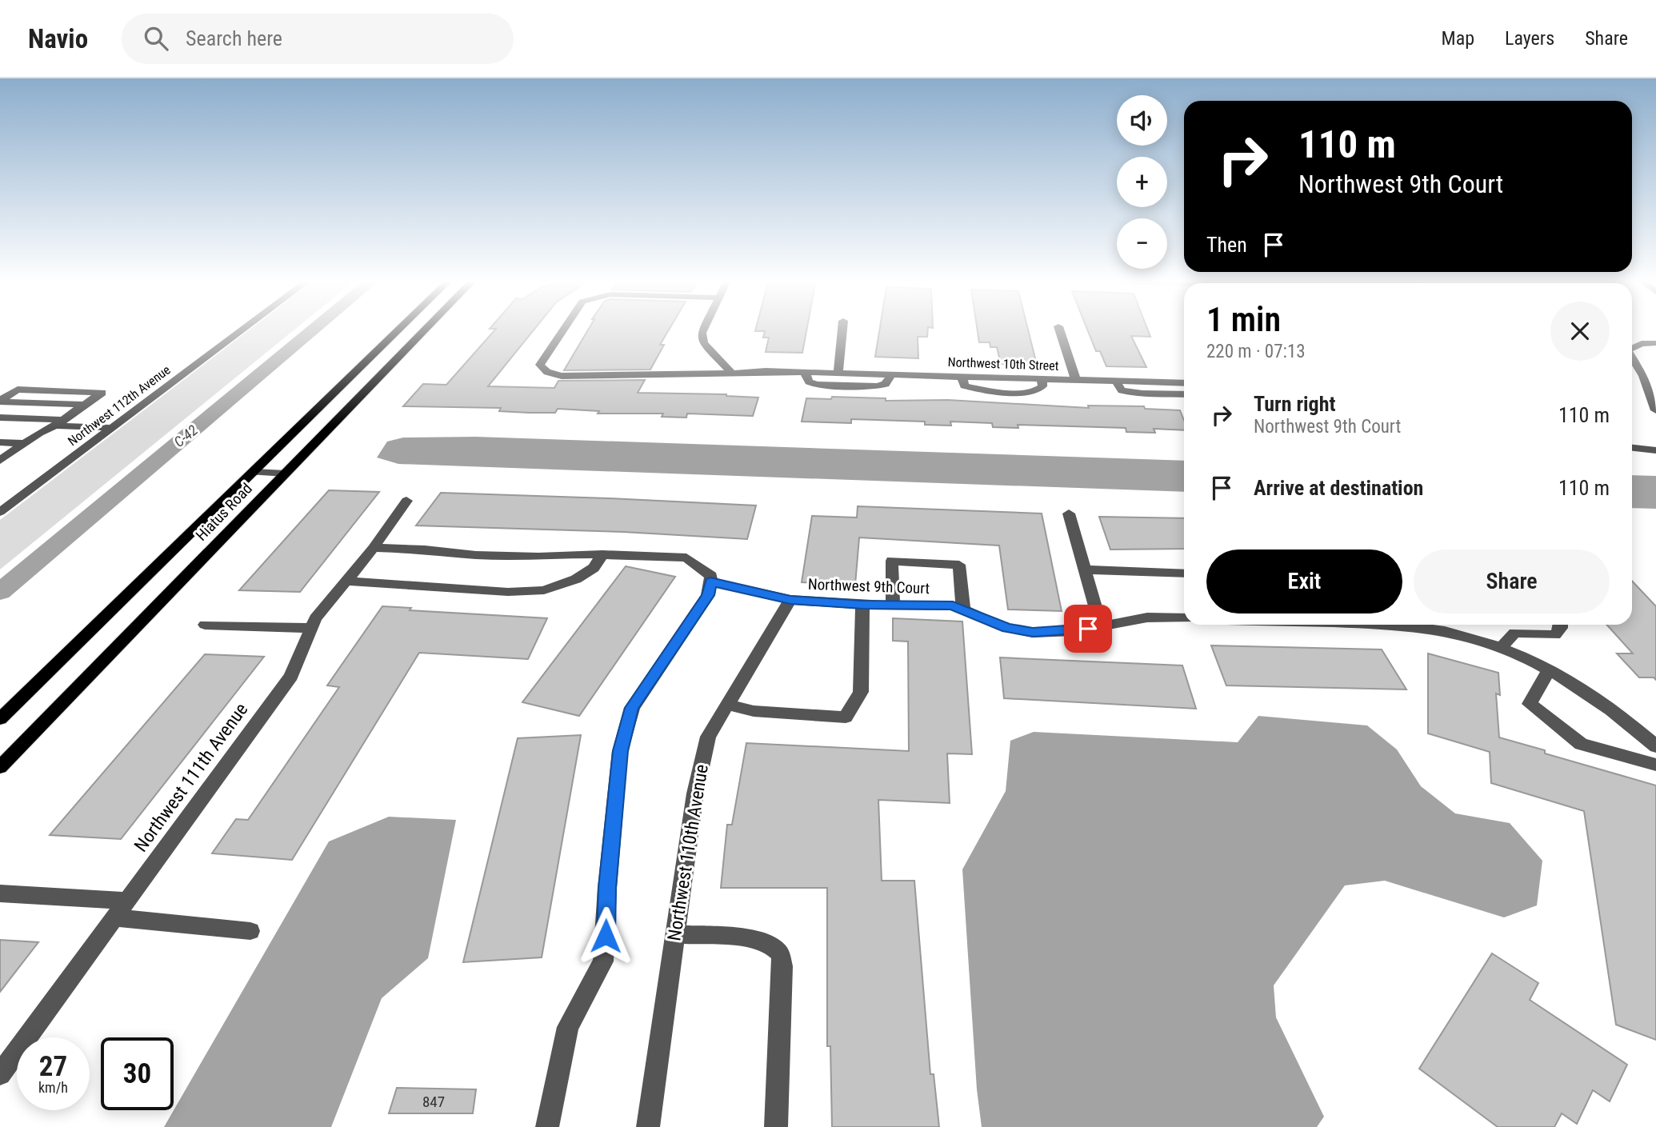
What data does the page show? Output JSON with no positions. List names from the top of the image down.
{
  "streets": {
    "main road": ["Hiatus Road"],
    "street": [
      "Northwest 10th Street",
      "Northwest 112th Avenue",
      "Northwest 9th Court",
      "Northwest 111th Avenue",
      "Northwest 110th Avenue"
    ]
  },
  "crossings": [
    ["Northwest 9th Court", "Northwest 110th Avenue"]
  ],
  "water": ["C-42"],
  "house_numbers": ["847"],
  "page": {
    "header": "Navio",
    "search": "Search here",
    "nav": ["Map", "Layers", "Share"],
    "map_buttons": ["+", "−"],
    "turn": ["110 m", "Northwest 9th Court"],
    "then": "Then",
    "heading": ["1 min", "220 m · 07:13"],
    "list": [
      {
        "name": "Turn right",
        "note": "Northwest 9th Court",
        "value": "110 m"
      },
      {
        "name": "Arrive at destination",
        "value": "110 m"
      }
    ],
    "buttons": ["Exit", "Share"],
    "speed": "27 km/h",
    "limit": "30"
  }
}
